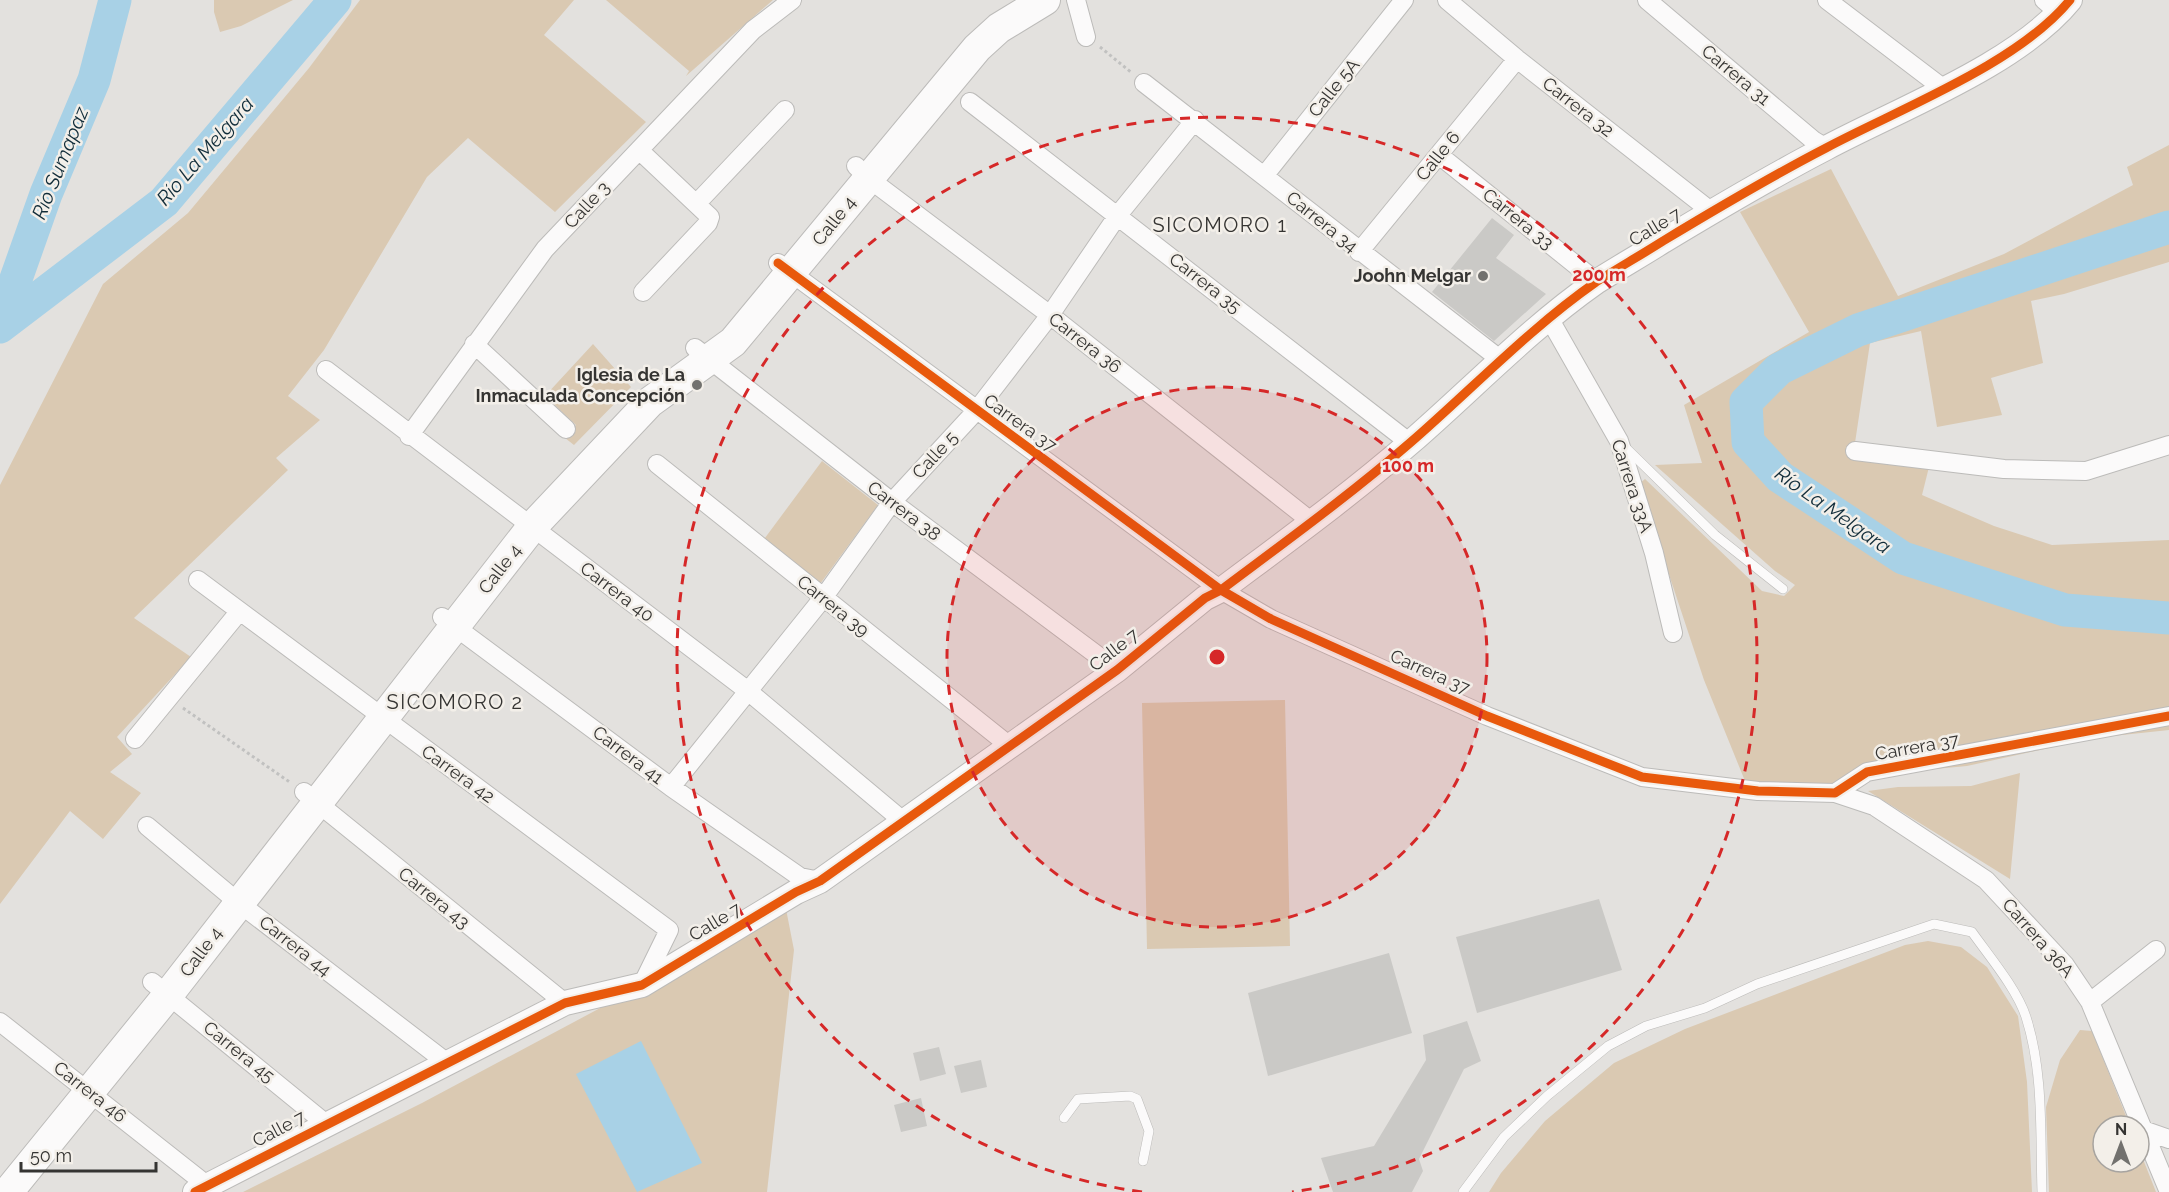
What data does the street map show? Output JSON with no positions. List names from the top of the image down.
{
  "streets": {
    "main road": ["Calle 4"],
    "street": [
      "Carrera 31",
      "Calle 5A",
      "Carrera 32",
      "Calle 6",
      "Calle 3",
      "Carrera 33",
      "Carrera 34",
      "Calle 7",
      "Carrera 35",
      "Carrera 36",
      "Carrera 37",
      "Calle 5",
      "Carrera 33A",
      "Carrera 38",
      "Carrera 40",
      "Carrera 39",
      "Carrera 41",
      "Carrera 42",
      "Carrera 43",
      "Carrera 36A",
      "Carrera 44",
      "Carrera 45",
      "Carrera 46"
    ]
  },
  "crossings": [
    ["Carrera 31", "Calle 7"],
    ["Calle 5A", "Carrera 34"],
    ["Carrera 32", "Calle 6"],
    ["Carrera 32", "Calle 7"],
    ["Calle 6", "Carrera 33"],
    ["Calle 6", "Carrera 34"],
    ["Calle 3", "Carrera 40"],
    ["Carrera 33", "Calle 7"],
    ["Calle 4", "Carrera 36"],
    ["Calle 4", "Carrera 37"],
    ["Calle 4", "Carrera 38"],
    ["Calle 4", "Carrera 40"],
    ["Calle 4", "Carrera 41"],
    ["Calle 4", "Carrera 42"],
    ["Calle 4", "Carrera 43"],
    ["Calle 4", "Carrera 44"],
    ["Calle 4", "Carrera 45"],
    ["Calle 4", "Carrera 46"],
    ["Carrera 34", "Calle 7"],
    ["Carrera 34", "Calle 5"],
    ["Calle 7", "Carrera 35"],
    ["Calle 7", "Carrera 36"],
    ["Calle 7", "Carrera 37"],
    ["Calle 7", "Carrera 33A"],
    ["Calle 7", "Carrera 38"],
    ["Calle 7", "Carrera 40"],
    ["Calle 7", "Carrera 39"],
    ["Calle 7", "Carrera 41"],
    ["Calle 7", "Carrera 42"],
    ["Calle 7", "Carrera 43"],
    ["Calle 7", "Carrera 44"],
    ["Calle 7", "Carrera 45"],
    ["Calle 7", "Carrera 46"],
    ["Carrera 35", "Calle 5"],
    ["Carrera 36", "Calle 5"],
    ["Carrera 37", "Calle 5"],
    ["Carrera 37", "Carrera 36A"],
    ["Calle 5", "Carrera 38"],
    ["Calle 5", "Carrera 40"],
    ["Calle 5", "Carrera 39"],
    ["Calle 5", "Carrera 41"]
  ],
  "districts": ["SICOMORO 1", "SICOMORO 2"],
  "water": ["Río La Melgara", "Río Sumapaz"],
  "places": ["Joohn Melgar", "Iglesia de La Inmaculada Concepción"],
  "scale_bar": "50 m",
  "north": "top",
  "rings": ["200 m", "100 m"]
}
